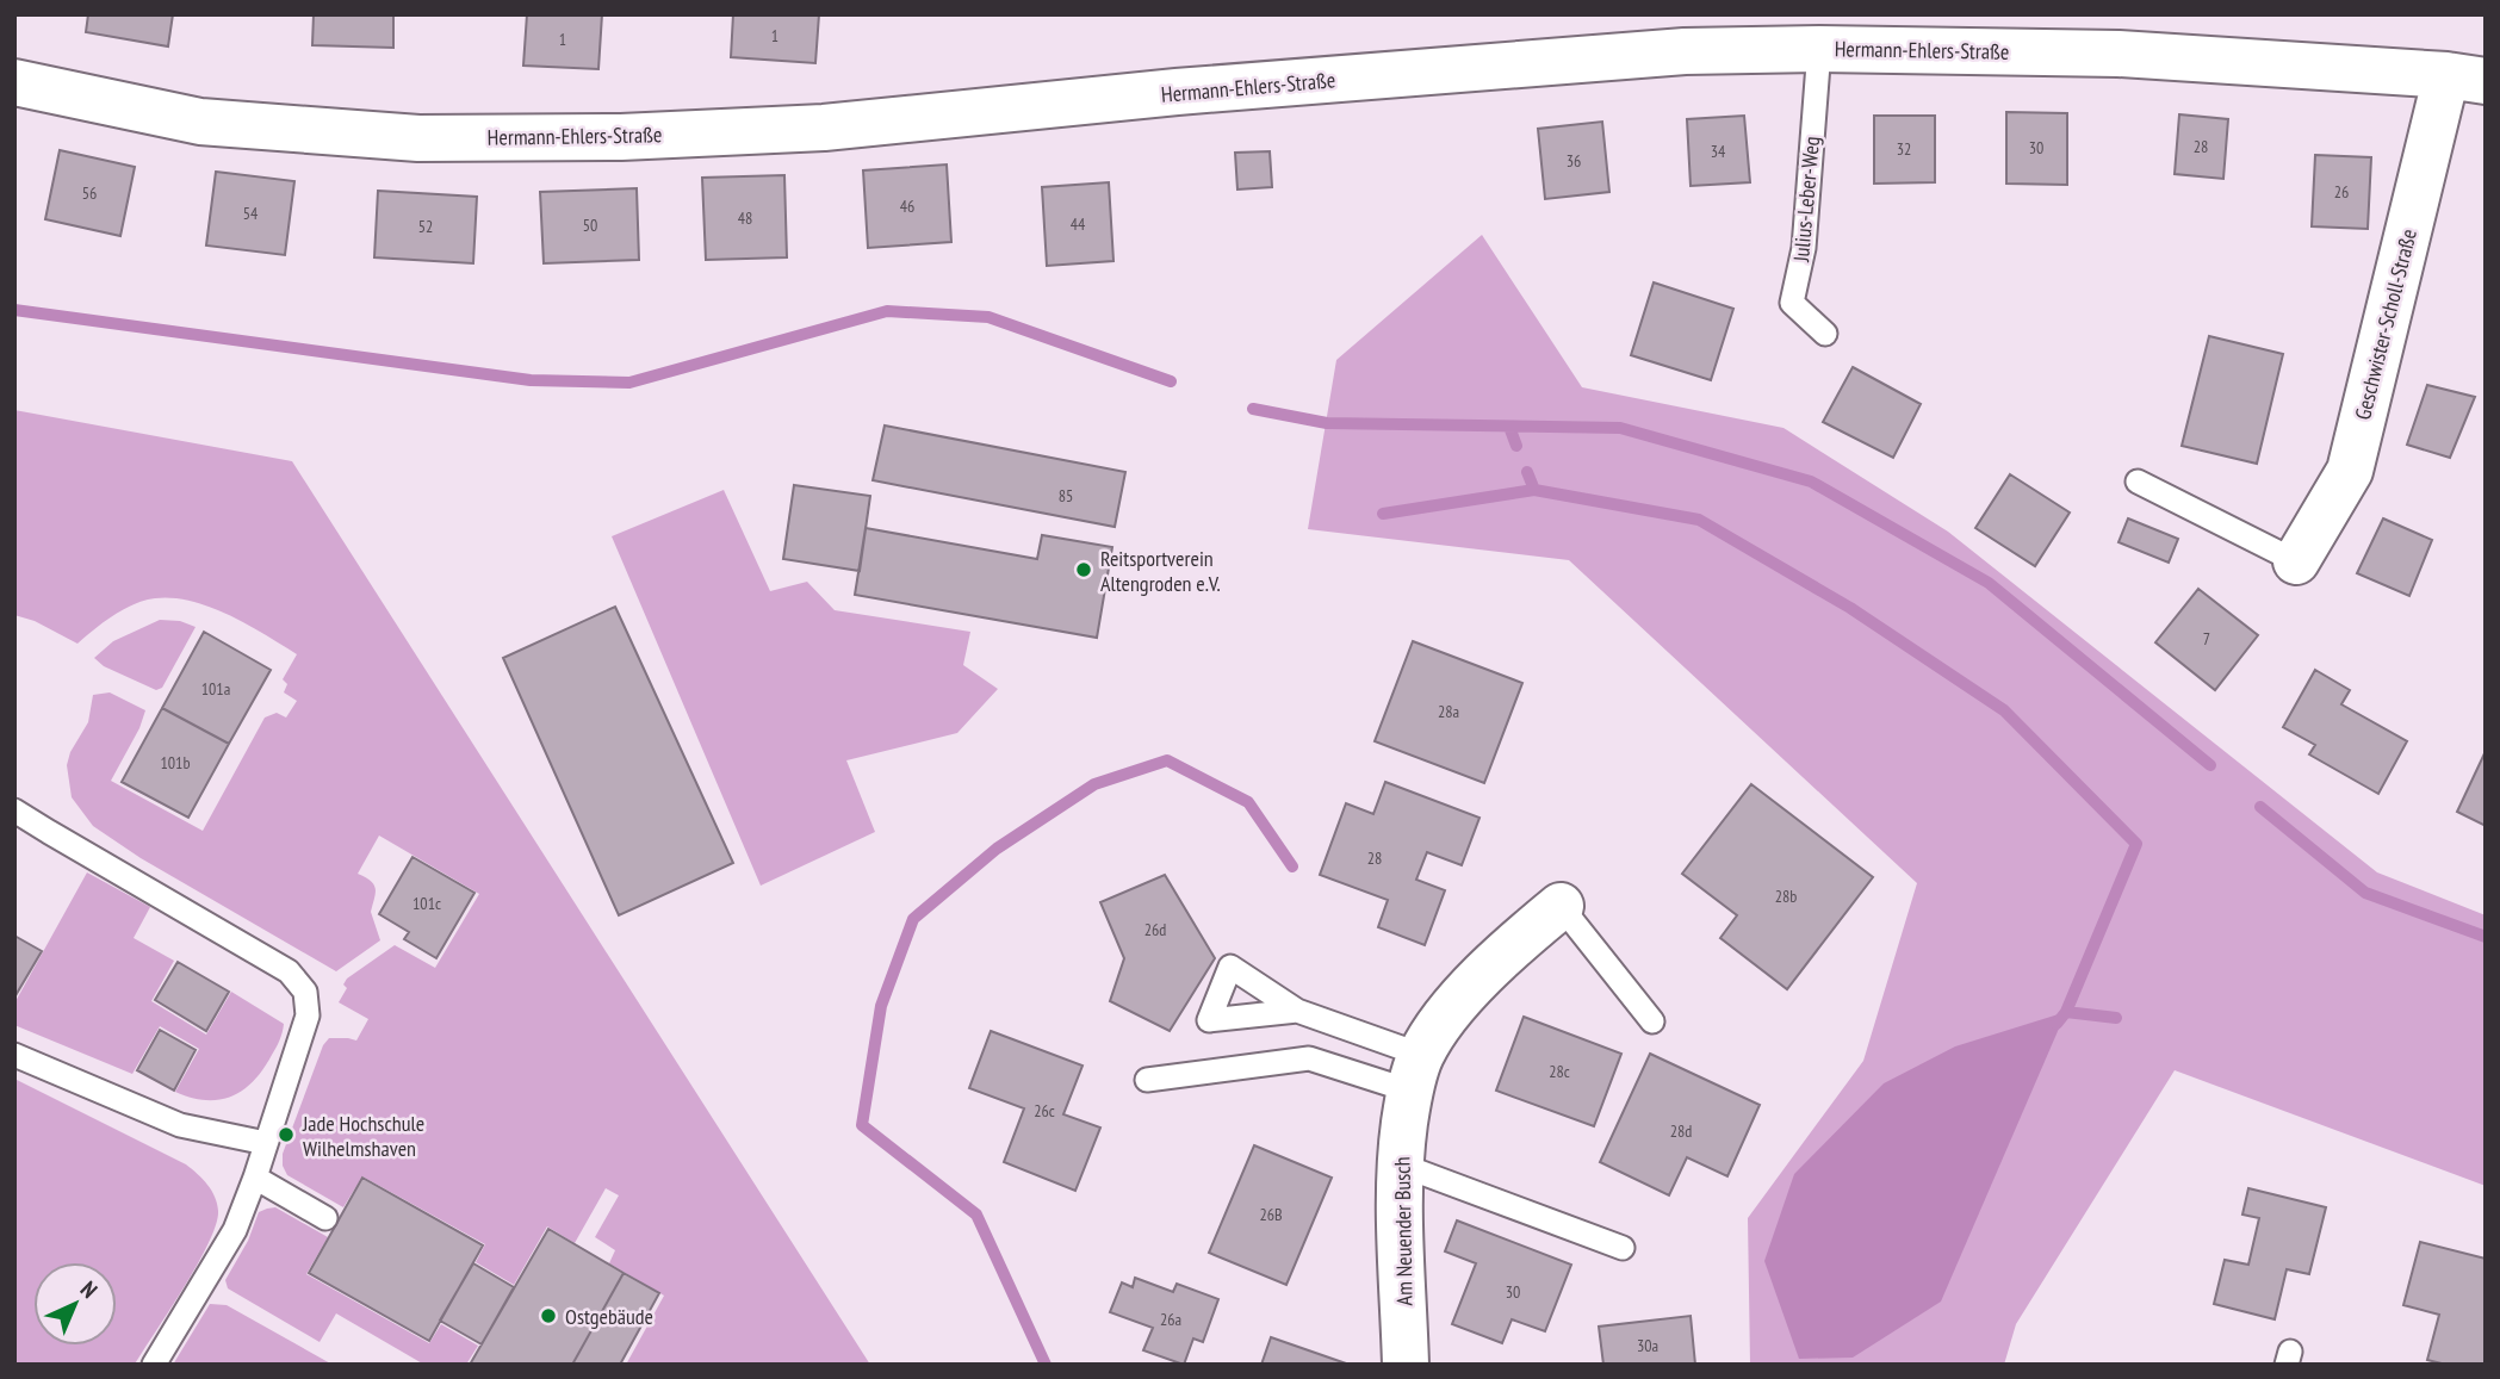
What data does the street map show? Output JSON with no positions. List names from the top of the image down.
{
  "streets": {
    "street": ["Hermann-Ehlers-Straße", "Geschwister-Scholl-Straße", "Am Neuender Busch"],
    "lane": ["Julius-Leber-Weg"]
  },
  "crossings": [
    ["Hermann-Ehlers-Straße", "Julius-Leber-Weg"],
    ["Hermann-Ehlers-Straße", "Geschwister-Scholl-Straße"]
  ],
  "places": ["Reitsportverein Altengroden e.V.", "Jade Hochschule Wilhelmshaven", "Ostgebäude"],
  "house_numbers": [
    "1",
    "1",
    "28",
    "30",
    "32",
    "34",
    "36",
    "26",
    "56",
    "46",
    "54",
    "48",
    "44",
    "50",
    "52",
    "85",
    "7",
    "101a",
    "28a",
    "101b",
    "28",
    "28b",
    "101c",
    "26d",
    "28c",
    "26c",
    "28d",
    "26B",
    "30",
    "26a",
    "30a"
  ],
  "north": "top right"
}
